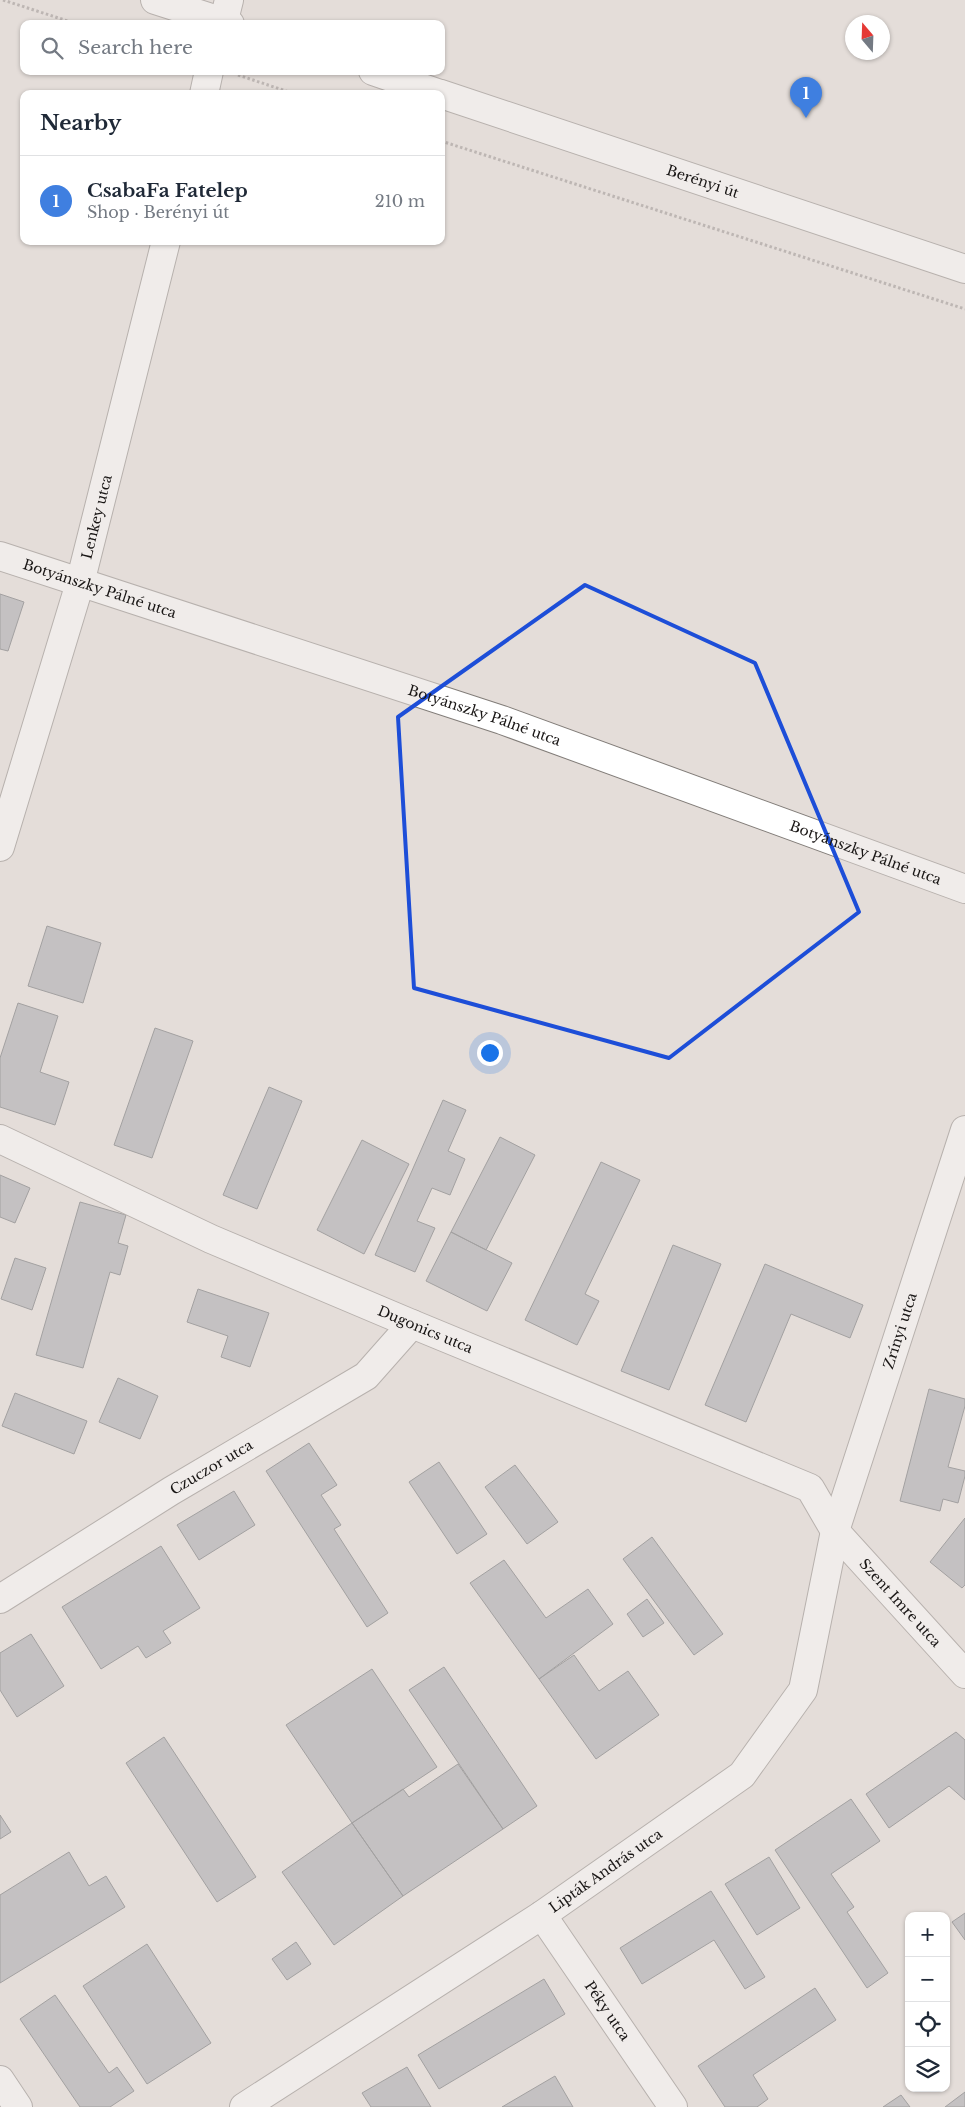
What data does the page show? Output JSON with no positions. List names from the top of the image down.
{
  "streets": {
    "street": [
      "Berényi út",
      "Lenkey utca",
      "Botyánszky Pálné utca",
      "Dugonics utca",
      "Zrínyi utca",
      "Czuczor utca",
      "Szent Imre utca",
      "Lipták András utca",
      "Péky utca"
    ]
  },
  "crossings": [
    ["Lenkey utca", "Botyánszky Pálné utca"],
    ["Dugonics utca", "Zrínyi utca"],
    ["Dugonics utca", "Czuczor utca"],
    ["Dugonics utca", "Szent Imre utca"],
    ["Dugonics utca", "Lipták András utca"],
    ["Zrínyi utca", "Szent Imre utca"],
    ["Zrínyi utca", "Lipták András utca"],
    ["Szent Imre utca", "Lipták András utca"],
    ["Lipták András utca", "Péky utca"]
  ],
  "north": "top",
  "page": {
    "search": "Search here",
    "pins": "1",
    "heading": "Nearby",
    "list": [
      {
        "mark": "1",
        "name": "CsabaFa Fatelep",
        "note": "Shop · Berényi út",
        "value": "210 m"
      }
    ],
    "map_buttons": ["+", "−"]
  }
}
